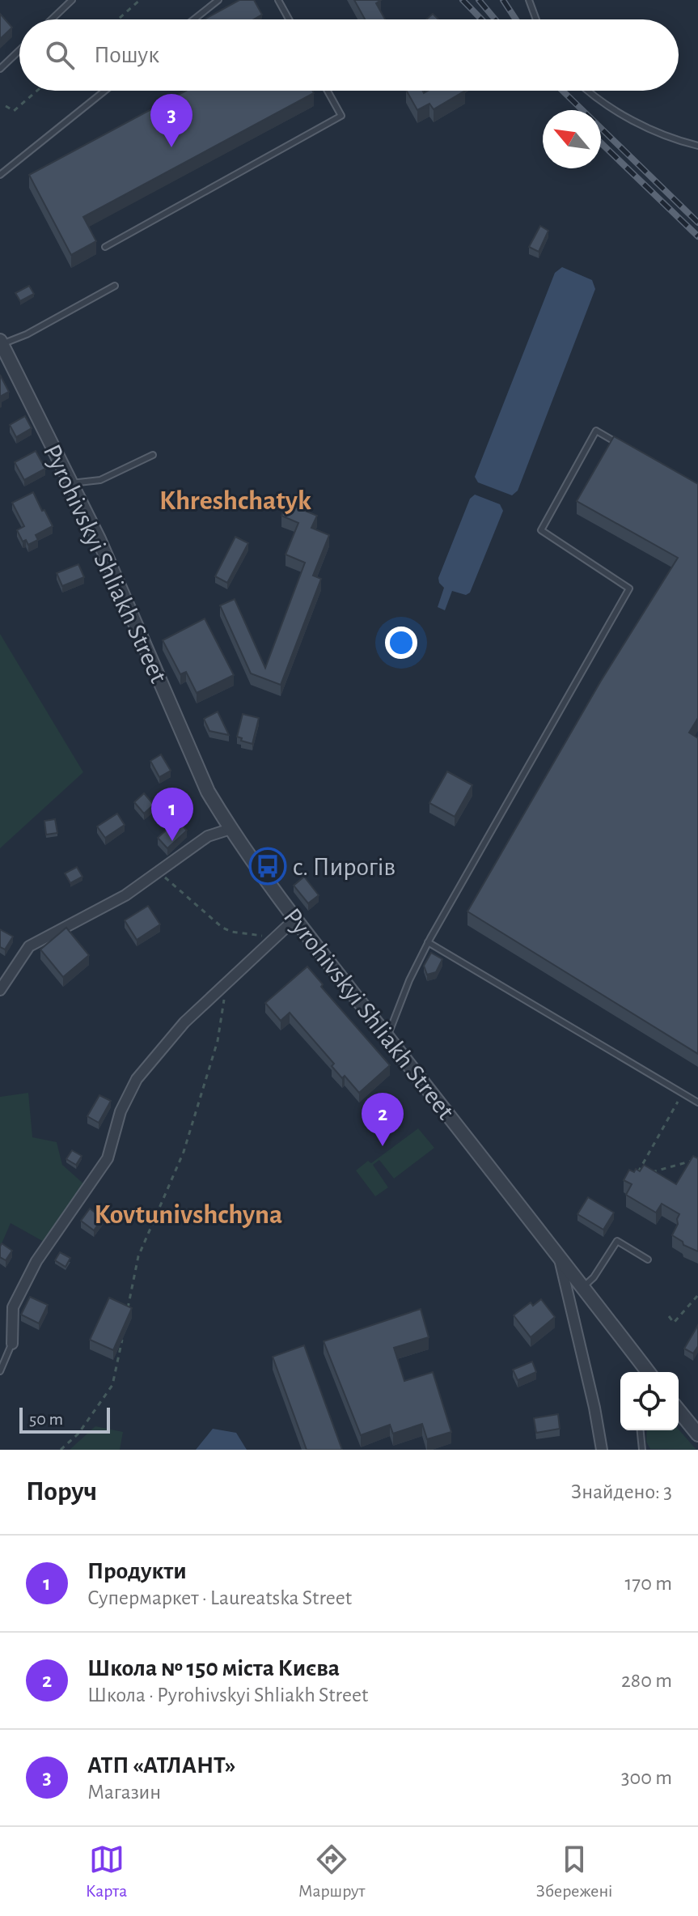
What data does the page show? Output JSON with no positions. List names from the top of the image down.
{
  "streets": {
    "street": ["Pyrohivskyi Shliakh Street"]
  },
  "districts": ["Khreshchatyk", "Kovtunivshchyna"],
  "places": {
    "bus stop": ["с. Пирогів"]
  },
  "scale_bar": "50 m",
  "north": "top left",
  "page": {
    "search": "Пошук",
    "pins": ["3", "1", "2"],
    "scale": "50 m",
    "heading": ["Поруч", "Знайдено: 3"],
    "list": [
      {
        "mark": "1",
        "name": "Продукти",
        "note": "Супермаркет · Laureatska Street",
        "value": "170 m"
      },
      {
        "mark": "2",
        "name": "Школа № 150 міста Києва",
        "note": "Школа · Pyrohivskyi Shliakh Street",
        "value": "280 m"
      },
      {
        "mark": "3",
        "name": "АТП «АТЛАНТ»",
        "note": "Магазин",
        "value": "300 m"
      }
    ],
    "nav": ["Карта", "Маршрут", "Збережені"]
  }
}
